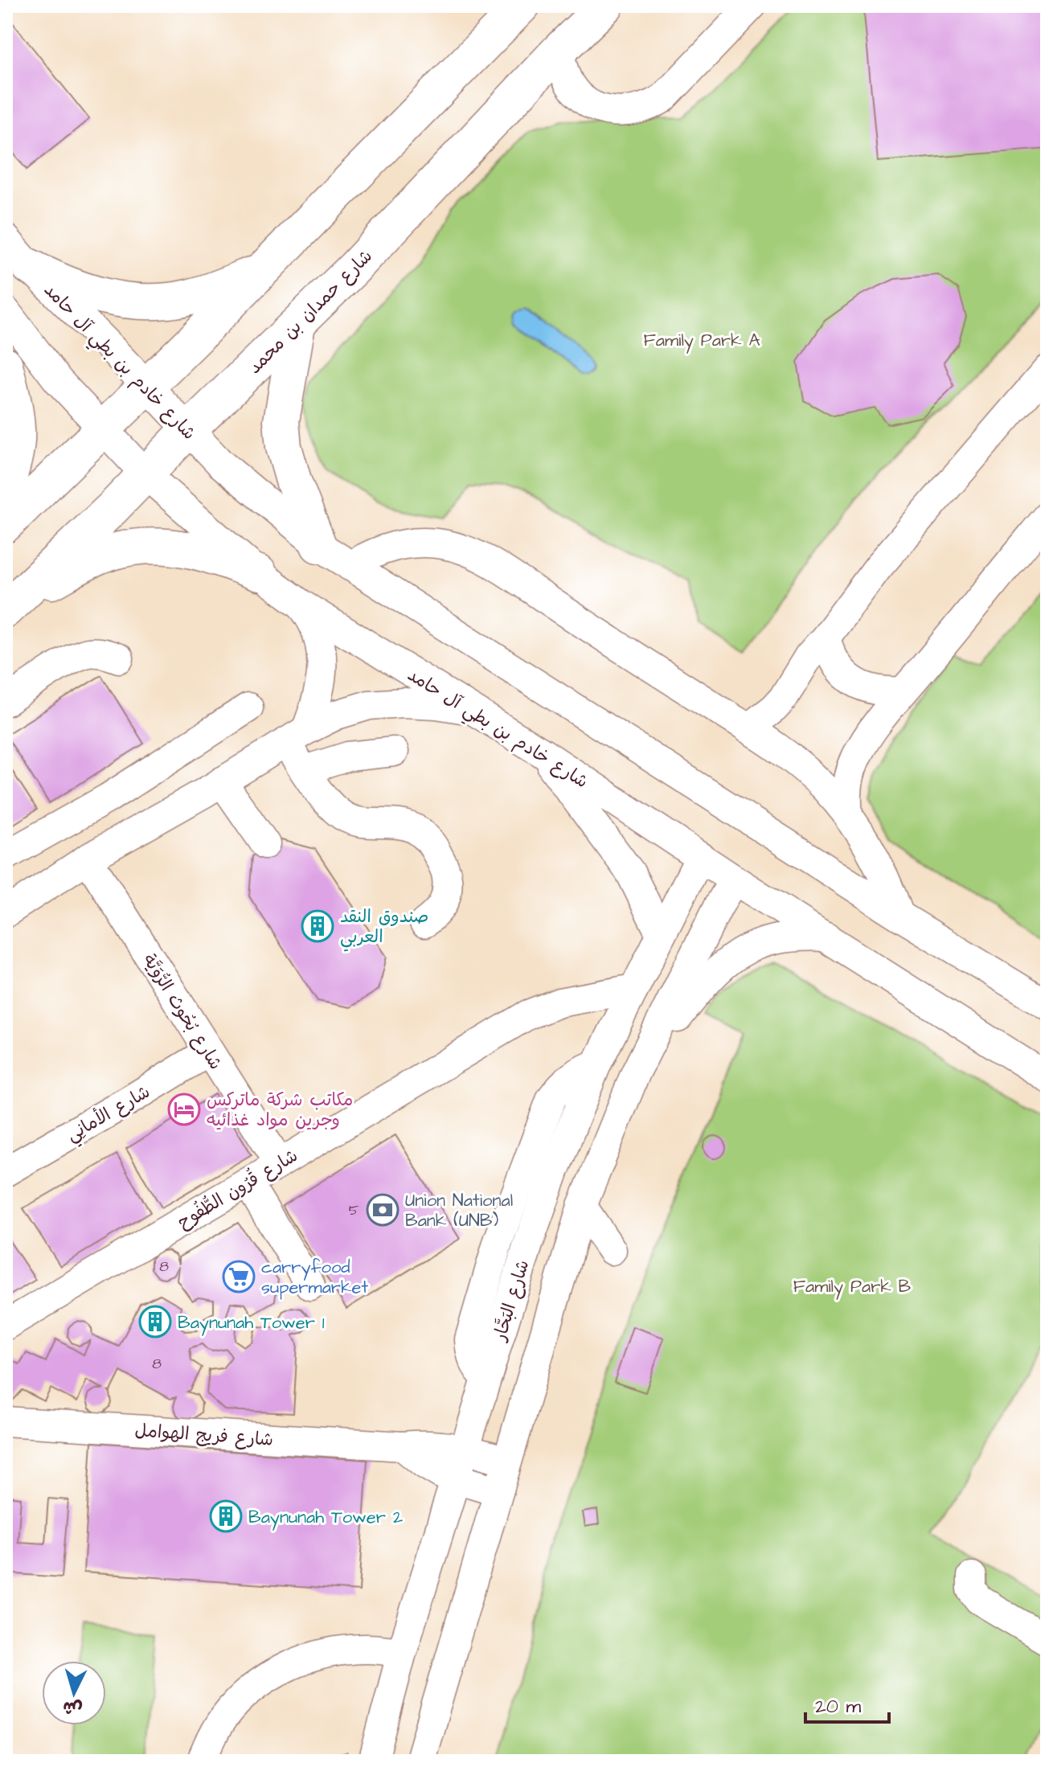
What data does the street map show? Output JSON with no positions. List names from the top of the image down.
{
  "streets": {
    "main road": ["شارع حمدان بن محمد"],
    "street": [
      "شارع خادم بن بطي آل حامد",
      "شارع بُحُوث الرُّوَيَّة",
      "شارع الأمانِي",
      "شارع قُرُون الطُّفُوح",
      "شارع البَحَّار",
      "شارع فريج الهوامل"
    ]
  },
  "crossings": [
    ["شارع حمدان بن محمد", "شارع خادم بن بطي آل حامد"],
    ["شارع خادم بن بطي آل حامد", "شارع البَحَّار"],
    ["شارع بُحُوث الرُّوَيَّة", "شارع الأمانِي"],
    ["شارع بُحُوث الرُّوَيَّة", "شارع قُرُون الطُّفُوح"],
    ["شارع قُرُون الطُّفُوح", "شارع البَحَّار"],
    ["شارع البَحَّار", "شارع فريج الهوامل"]
  ],
  "parks": ["Family Park A", "Family Park B"],
  "places": {
    "building": ["صندوق النقد العربي", "Baynunah Tower 1", "Baynunah Tower 2"],
    "hotel": ["مكاتب شركة ماتركس وجرين مواد غذائيه"],
    "bank": ["Union National Bank (UNB)"],
    "supermarket": ["carryfood supermarket"]
  },
  "house_numbers": ["5", "8", "8"],
  "scale_bar": "20 m",
  "north": "bottom"
}
